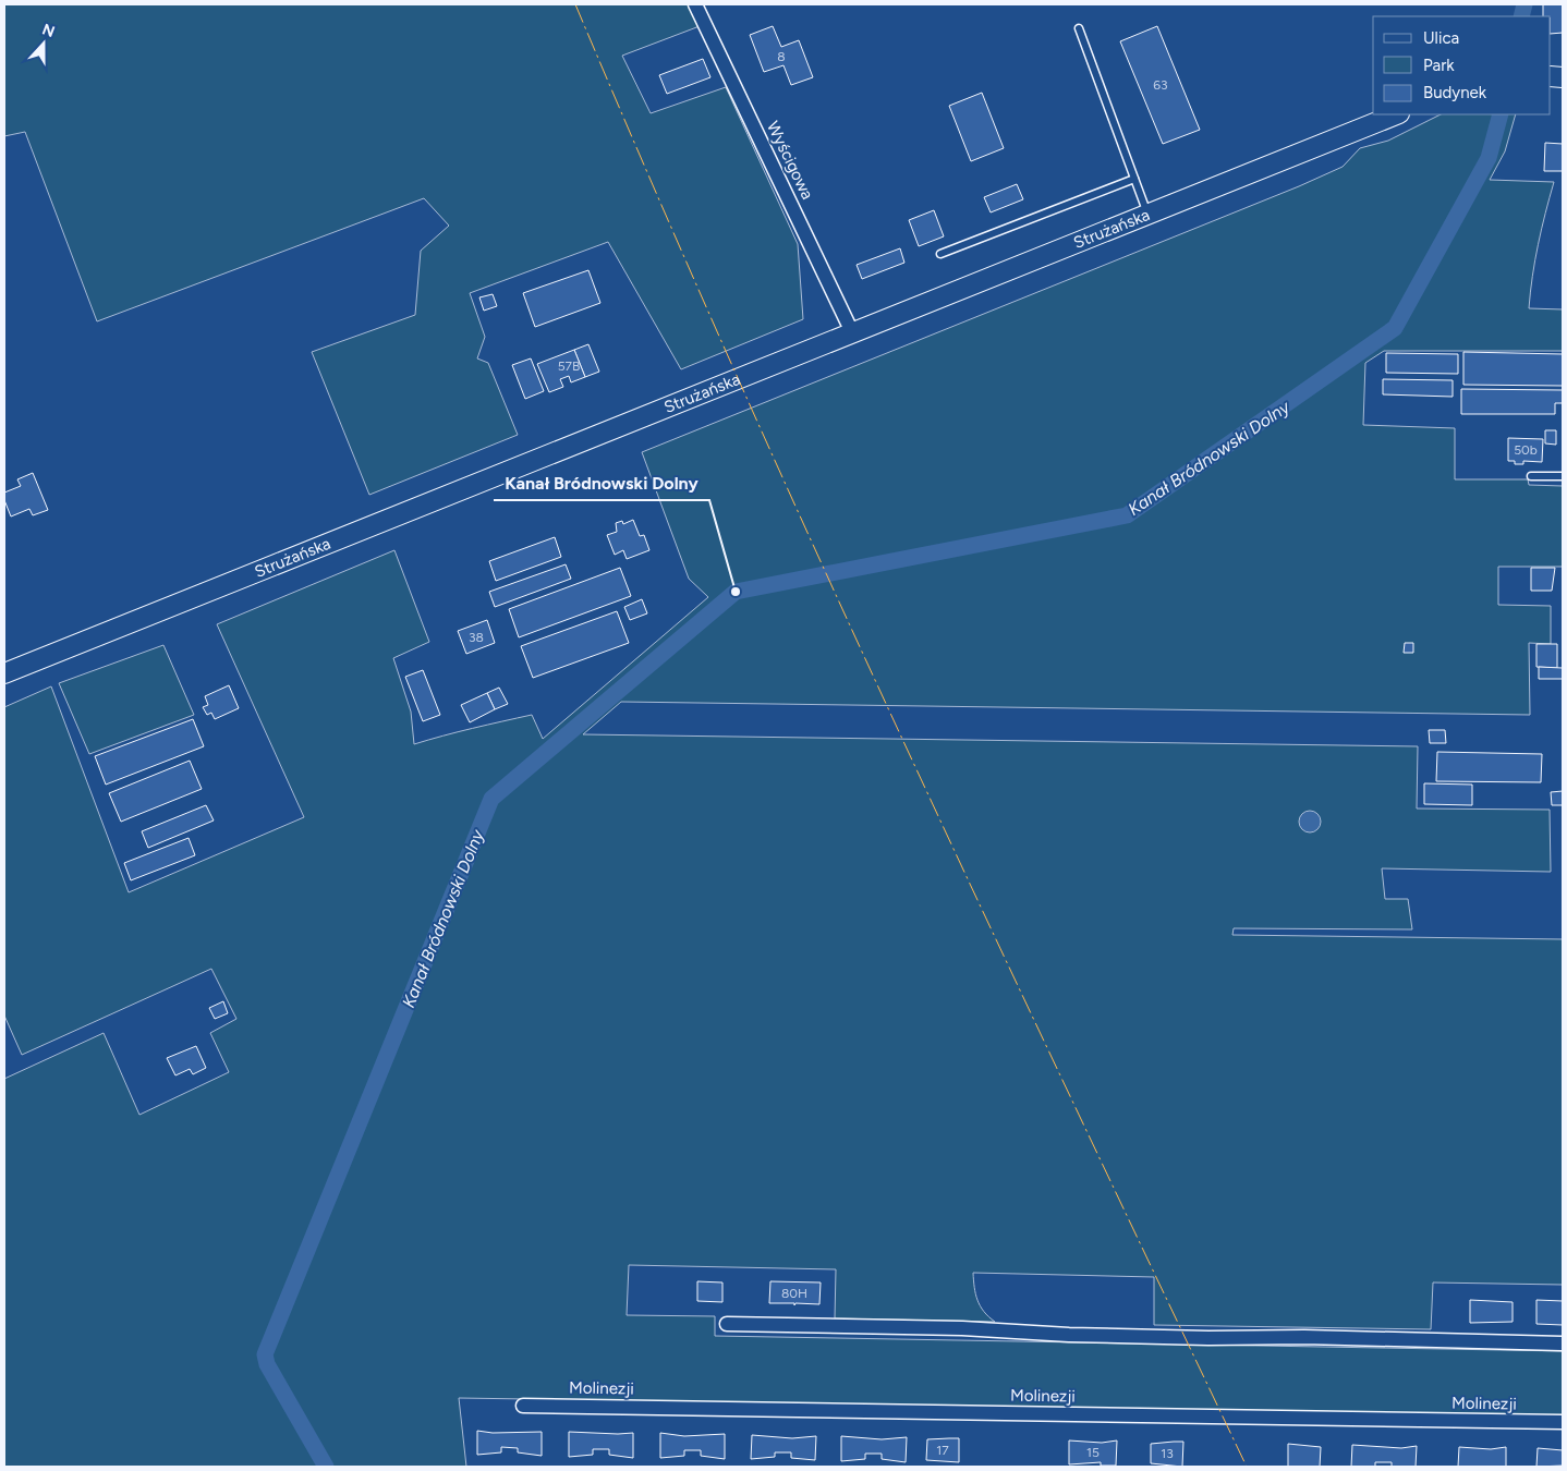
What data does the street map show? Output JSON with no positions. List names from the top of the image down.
{
  "streets": {
    "main road": ["Strużańska"],
    "street": ["Wyścigowa", "Molinezji"]
  },
  "crossings": [
    ["Wyścigowa", "Strużańska"]
  ],
  "water": ["Kanał Bródnowski Dolny"],
  "places": ["Kanał Bródnowski Dolny"],
  "house_numbers": [
    "8",
    "63",
    "57B",
    "50b",
    "38",
    "80H",
    "17",
    "15",
    "13"
  ],
  "legend": ["Ulica", "Park", "Budynek"],
  "north": "top"
}
